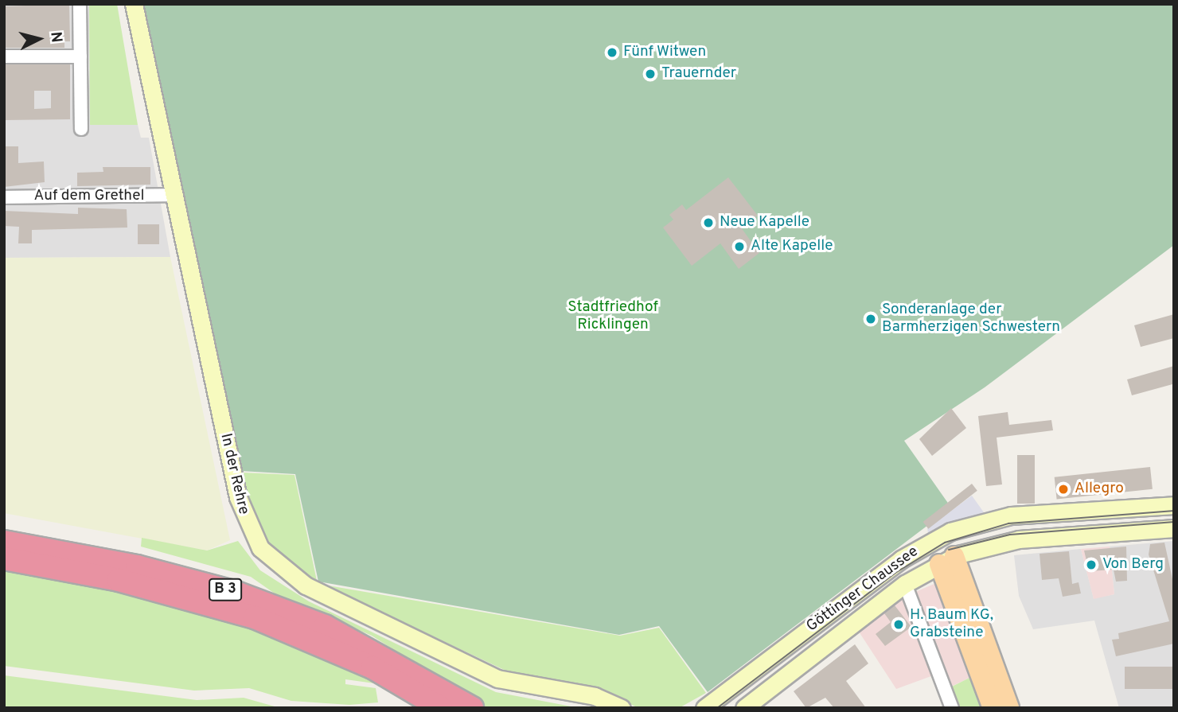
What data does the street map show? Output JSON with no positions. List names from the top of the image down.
{
  "streets": {
    "highway": ["B 3"],
    "street": ["Auf dem Grethel", "In der Rehre", "Göttinger Chaussee"]
  },
  "crossings": [
    ["Auf dem Grethel", "In der Rehre"]
  ],
  "parks": ["Stadtfriedhof Ricklingen"],
  "places": [
    "Fünf Witwen",
    "Trauernder",
    "Neue Kapelle",
    "Alte Kapelle",
    "Sonderanlage der Barmherzigen Schwestern",
    "Allegro",
    "Von Berg",
    "H. Baum KG, Grabsteine"
  ],
  "north": "right"
}
